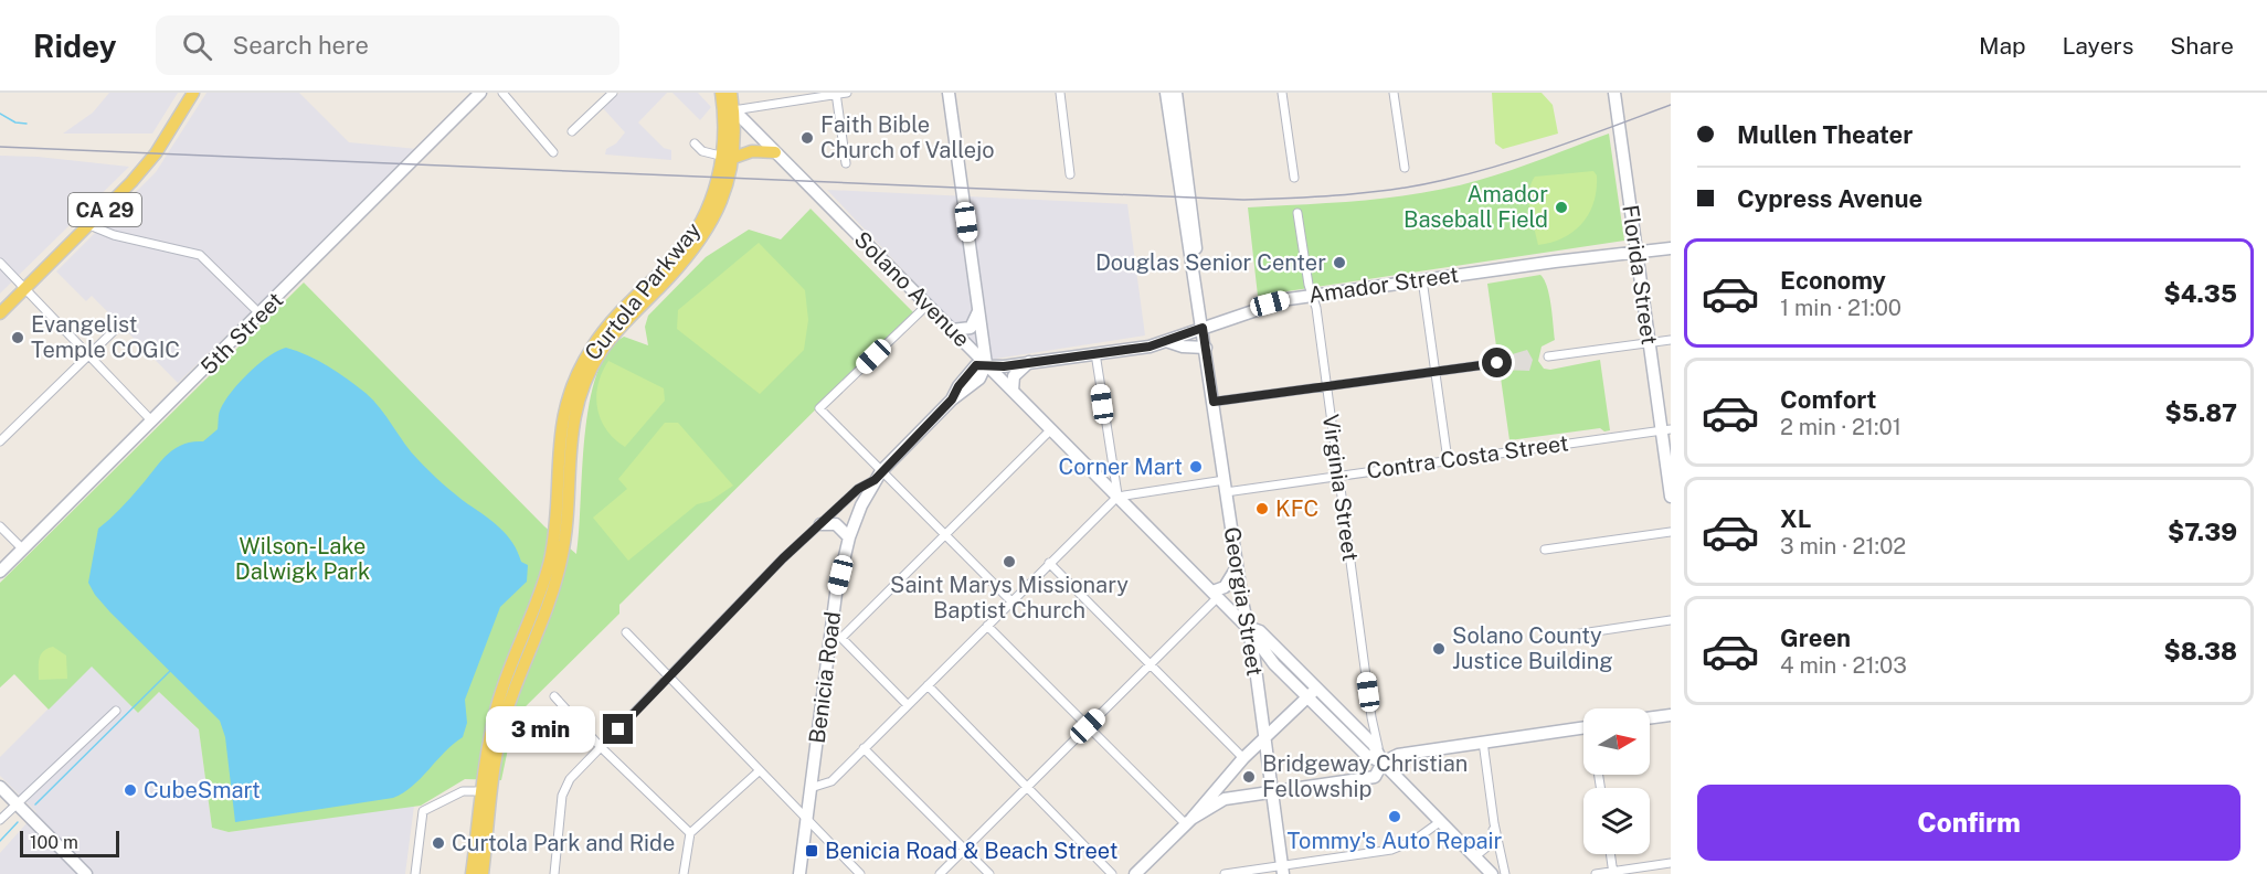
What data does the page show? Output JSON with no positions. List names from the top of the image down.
{
  "streets": {
    "main road": [
      "CA 29",
      "Florida Street",
      "Amador Street",
      "Solano Avenue",
      "Curtola Parkway",
      "5th Street",
      "Georgia Street",
      "Benicia Road"
    ],
    "street": ["Contra Costa Street", "Virginia Street"]
  },
  "crossings": [
    ["Florida Street", "Amador Street"],
    ["Florida Street", "Contra Costa Street"],
    ["Amador Street", "Solano Avenue"],
    ["Amador Street", "Virginia Street"],
    ["Amador Street", "Georgia Street"],
    ["Amador Street", "Benicia Road"],
    ["Solano Avenue", "Curtola Parkway"],
    ["Solano Avenue", "Contra Costa Street"],
    ["Solano Avenue", "Virginia Street"],
    ["Solano Avenue", "Georgia Street"],
    ["Solano Avenue", "Benicia Road"],
    ["Contra Costa Street", "Virginia Street"],
    ["Contra Costa Street", "Georgia Street"]
  ],
  "parks": ["Wilson-Lake Dalwigk Park"],
  "places": {
    "other": [
      "Faith Bible Church of Vallejo",
      "Amador Baseball Field",
      "Douglas Senior Center",
      "Evangelist Temple COGIC",
      "Corner Mart",
      "KFC",
      "Saint Marys Missionary Baptist Church",
      "Solano County Justice Building",
      "Bridgeway Christian Fellowship",
      "CubeSmart",
      "Tommy's Auto Repair",
      "Curtola Park and Ride"
    ],
    "transit": ["Benicia Road & Beach Street"]
  },
  "scale_bar": "100 m",
  "north": "right",
  "page": {
    "header": "Ridey",
    "search": "Search here",
    "nav": ["Map", "Layers", "Share"],
    "banner": ["Mullen Theater", "Cypress Avenue"],
    "list": [
      {
        "name": "Economy",
        "note": "1 min · 21:00",
        "value": "$4.35"
      },
      {
        "name": "Comfort",
        "note": "2 min · 21:01",
        "value": "$5.87"
      },
      {
        "name": "XL",
        "note": "3 min · 21:02",
        "value": "$7.39"
      },
      {
        "name": "Green",
        "note": "4 min · 21:03",
        "value": "$8.38"
      }
    ],
    "bubble": "3 min",
    "buttons": "Confirm",
    "scale": "100 m"
  }
}
